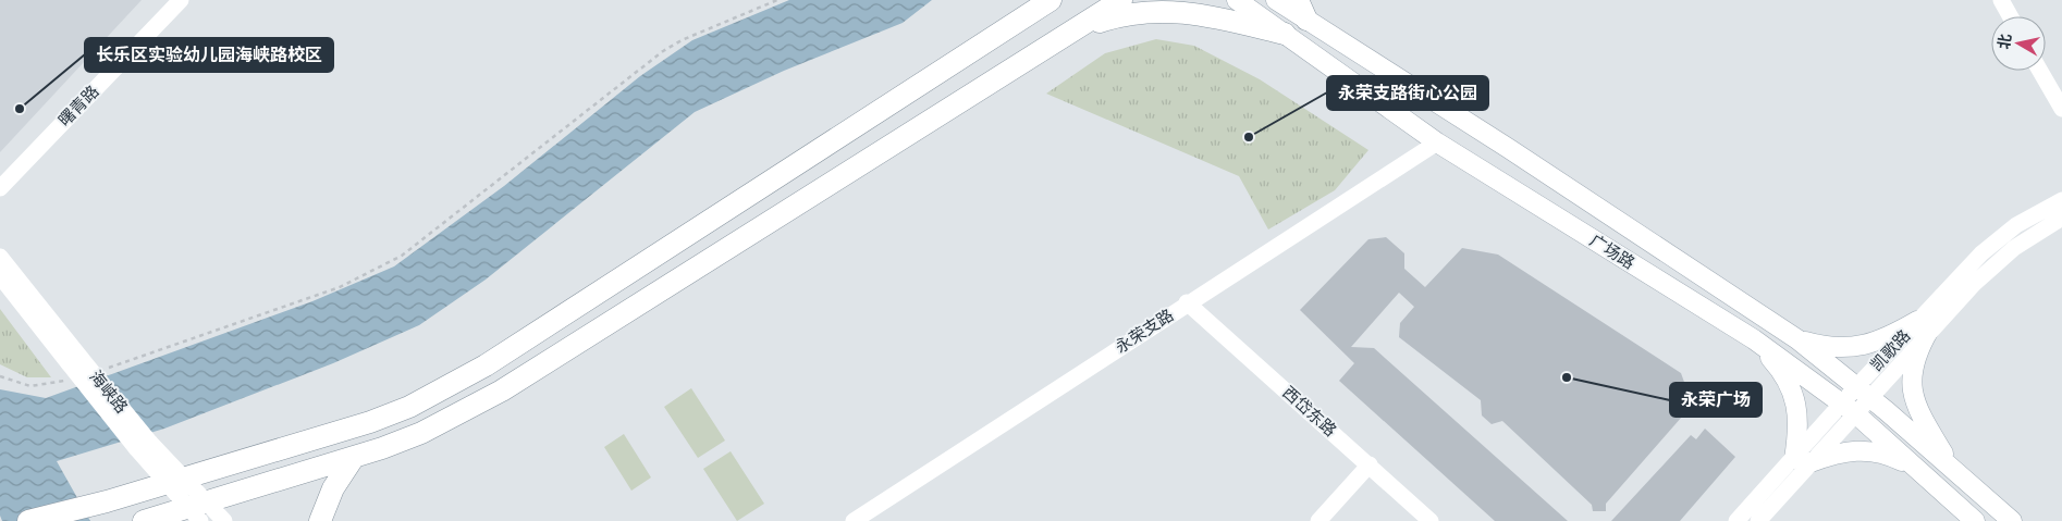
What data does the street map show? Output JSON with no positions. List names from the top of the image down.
{
  "streets": {
    "main road": ["广场路"],
    "street": [
      "曙青路",
      "永荣支路",
      "凯歌路",
      "海峡路",
      "西岱东路"
    ]
  },
  "crossings": [
    ["广场路", "永荣支路"],
    ["广场路", "凯歌路"],
    ["永荣支路", "西岱东路"]
  ],
  "places": ["长乐区实验幼儿园海峡路校区", "永荣支路街心公园", "永荣广场"],
  "north": "left"
}
